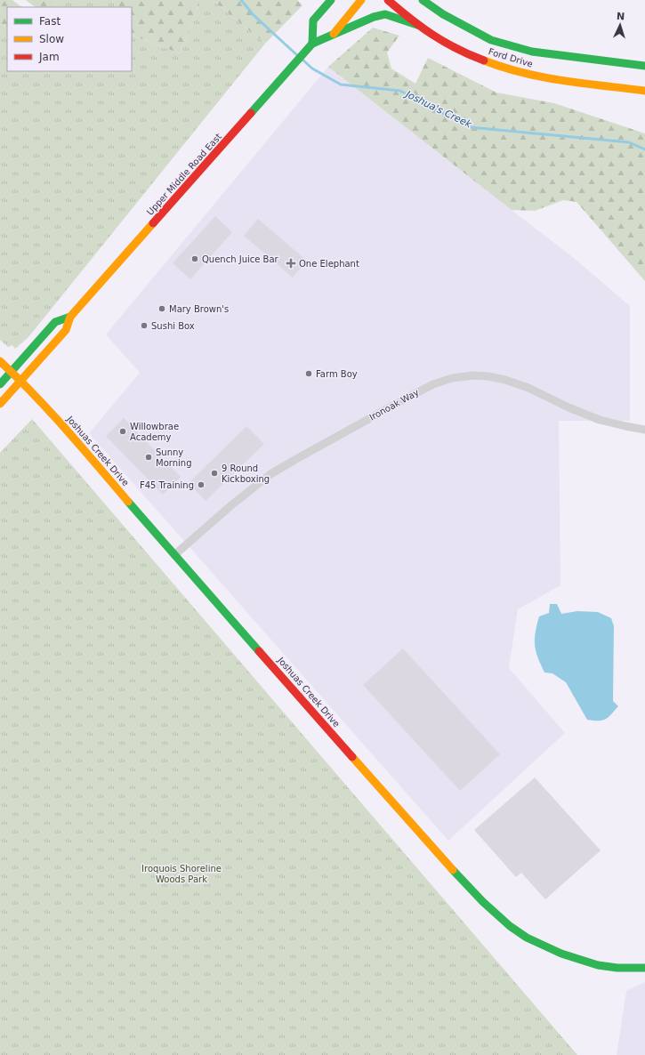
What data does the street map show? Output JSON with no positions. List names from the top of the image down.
{
  "streets": {
    "main road": ["Ford Drive", "Upper Middle Road East", "Joshuas Creek Drive"],
    "street": ["Ironoak Way"]
  },
  "crossings": [
    ["Upper Middle Road East", "Joshuas Creek Drive"],
    ["Ironoak Way", "Joshuas Creek Drive"]
  ],
  "water": ["Joshua's Creek"],
  "parks": ["Iroquois Shoreline Woods Park"],
  "places": {
    "other": [
      "Quench Juice Bar",
      "Mary Brown's",
      "Sushi Box",
      "Farm Boy",
      "Willowbrae Academy",
      "Sunny Morning",
      "9 Round Kickboxing",
      "F45 Training"
    ],
    "health": ["One Elephant"]
  },
  "legend": ["Fast", "Slow", "Jam"],
  "north": "top"
}
